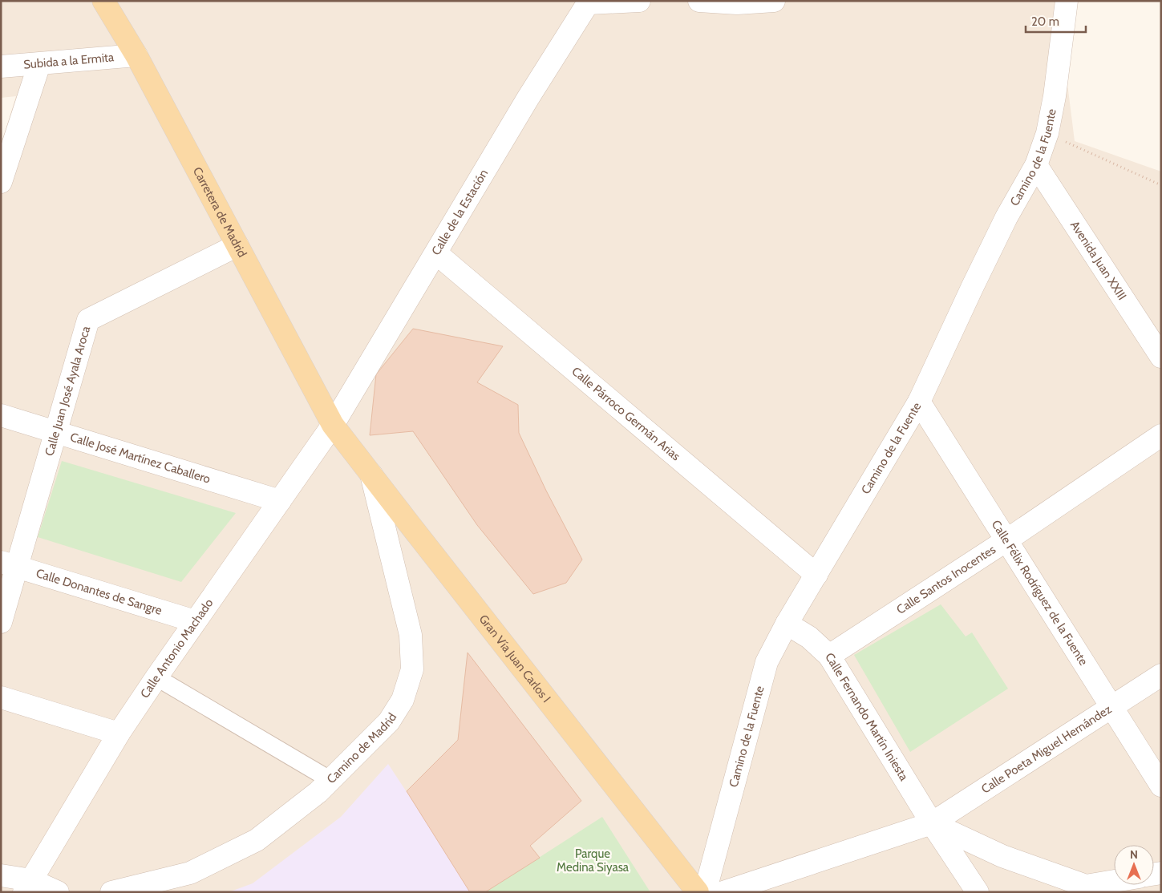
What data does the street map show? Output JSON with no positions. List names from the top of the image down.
{
  "streets": {
    "main road": ["Carretera de Madrid", "Gran Vía Juan Carlos I"],
    "street": [
      "Subida a la Ermita",
      "Camino de la Fuente",
      "Calle de la Estación",
      "Avenida Juan XXIII",
      "Calle Juan José Ayala Aroca",
      "Calle Párroco Germán Arias",
      "Calle José Martínez Caballero",
      "Calle Santos Inocentes",
      "Calle Donantes de Sangre",
      "Calle Félix Rodríguez de la Fuente",
      "Calle Antonio Machado",
      "Calle Fernando Martín Iniesta",
      "Camino de Madrid",
      "Calle Poeta Miguel Hernández"
    ]
  },
  "crossings": [
    ["Subida a la Ermita", "Carretera de Madrid"],
    ["Camino de la Fuente", "Avenida Juan XXIII"],
    ["Camino de la Fuente", "Calle Párroco Germán Arias"],
    ["Camino de la Fuente", "Calle Félix Rodríguez de la Fuente"],
    ["Camino de la Fuente", "Calle Fernando Martín Iniesta"],
    ["Carretera de Madrid", "Calle de la Estación"],
    ["Carretera de Madrid", "Calle Juan José Ayala Aroca"],
    ["Carretera de Madrid", "Calle Antonio Machado"],
    ["Carretera de Madrid", "Gran Vía Juan Carlos I"],
    ["Calle de la Estación", "Calle Párroco Germán Arias"],
    ["Calle de la Estación", "Calle Antonio Machado"],
    ["Calle de la Estación", "Gran Vía Juan Carlos I"],
    ["Calle Juan José Ayala Aroca", "Calle José Martínez Caballero"],
    ["Calle Juan José Ayala Aroca", "Calle Donantes de Sangre"],
    ["Calle José Martínez Caballero", "Calle Antonio Machado"],
    ["Calle Santos Inocentes", "Calle Félix Rodríguez de la Fuente"],
    ["Calle Santos Inocentes", "Calle Fernando Martín Iniesta"],
    ["Calle Donantes de Sangre", "Calle Antonio Machado"],
    ["Calle Félix Rodríguez de la Fuente", "Calle Poeta Miguel Hernández"],
    ["Calle Antonio Machado", "Gran Vía Juan Carlos I"],
    ["Gran Vía Juan Carlos I", "Camino de Madrid"],
    ["Calle Fernando Martín Iniesta", "Calle Poeta Miguel Hernández"]
  ],
  "parks": ["Parque Medina Siyasa"],
  "scale_bar": "20 m",
  "north": "top"
}
